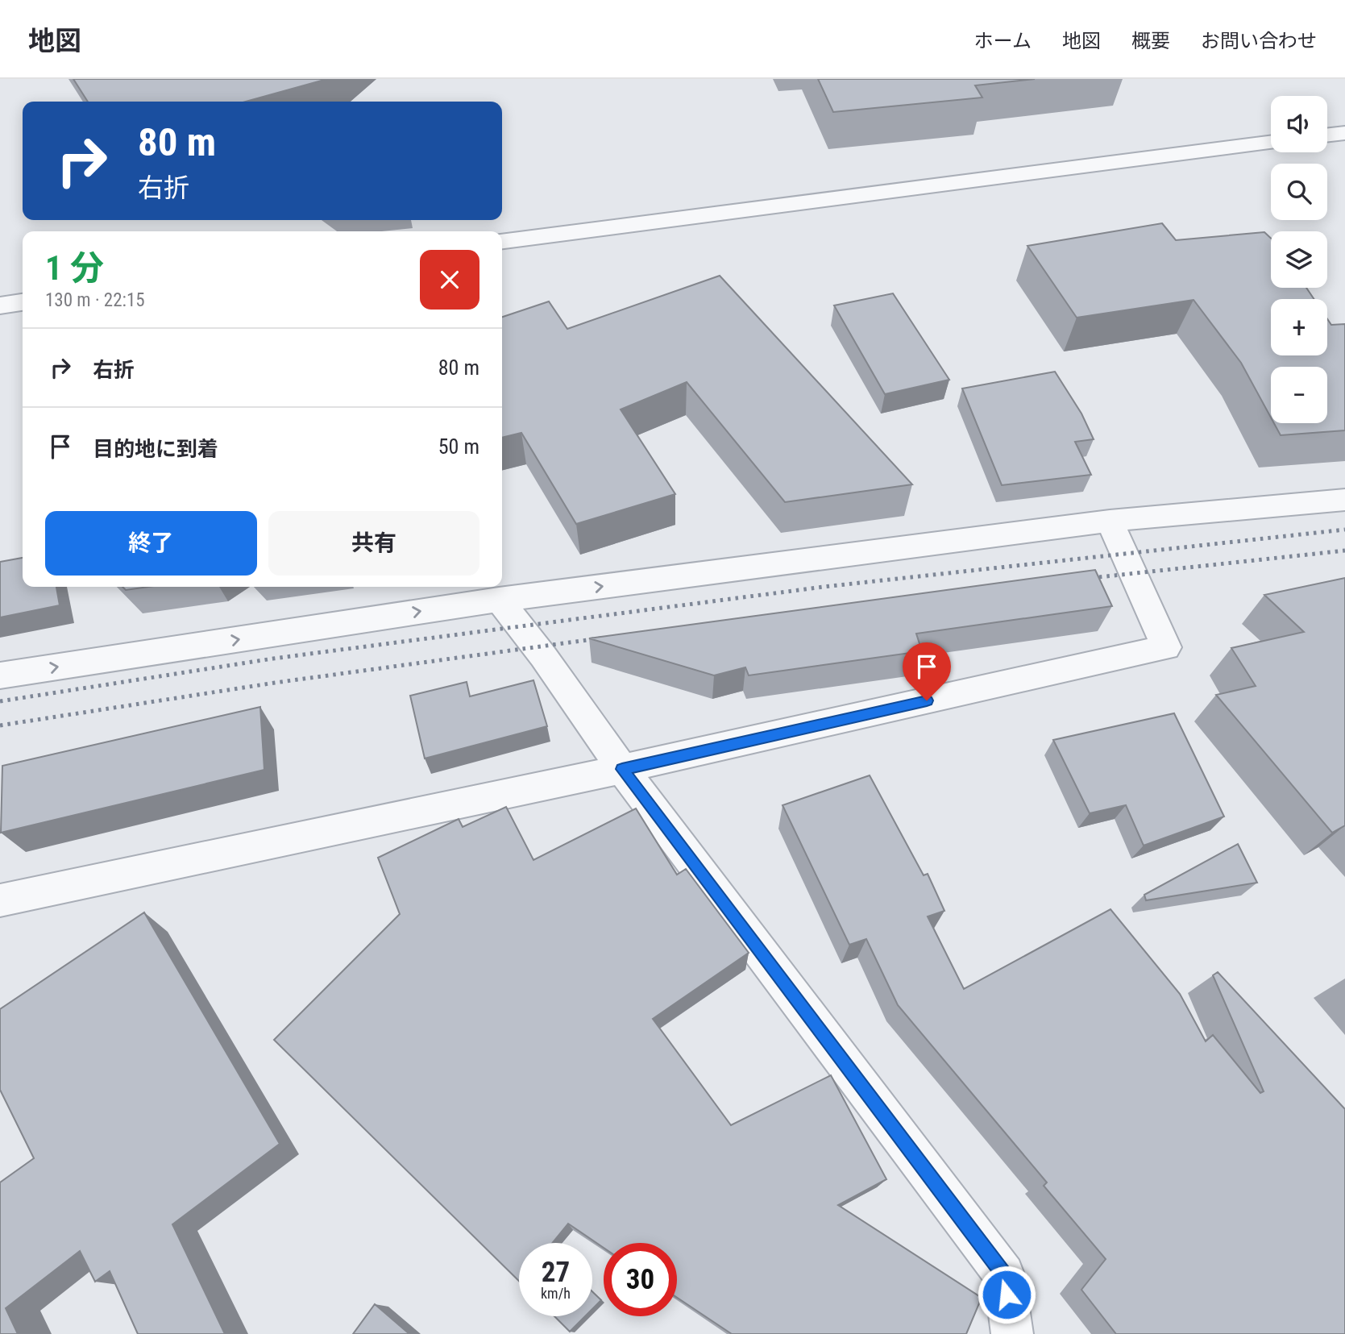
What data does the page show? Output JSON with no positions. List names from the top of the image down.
{
  "page": {
    "header": "地図",
    "nav": [
      "ホーム",
      "地図",
      "概要",
      "お問い合わせ"
    ],
    "map_buttons": ["+", "−"],
    "turn": ["80 m", "右折"],
    "heading": ["1 分", "130 m · 22:15"],
    "list": [
      {
        "name": "右折",
        "value": "80 m"
      },
      {
        "name": "目的地に到着",
        "value": "50 m"
      }
    ],
    "buttons": ["終了", "共有"],
    "speed": "27 km/h",
    "limit": "30"
  }
}
